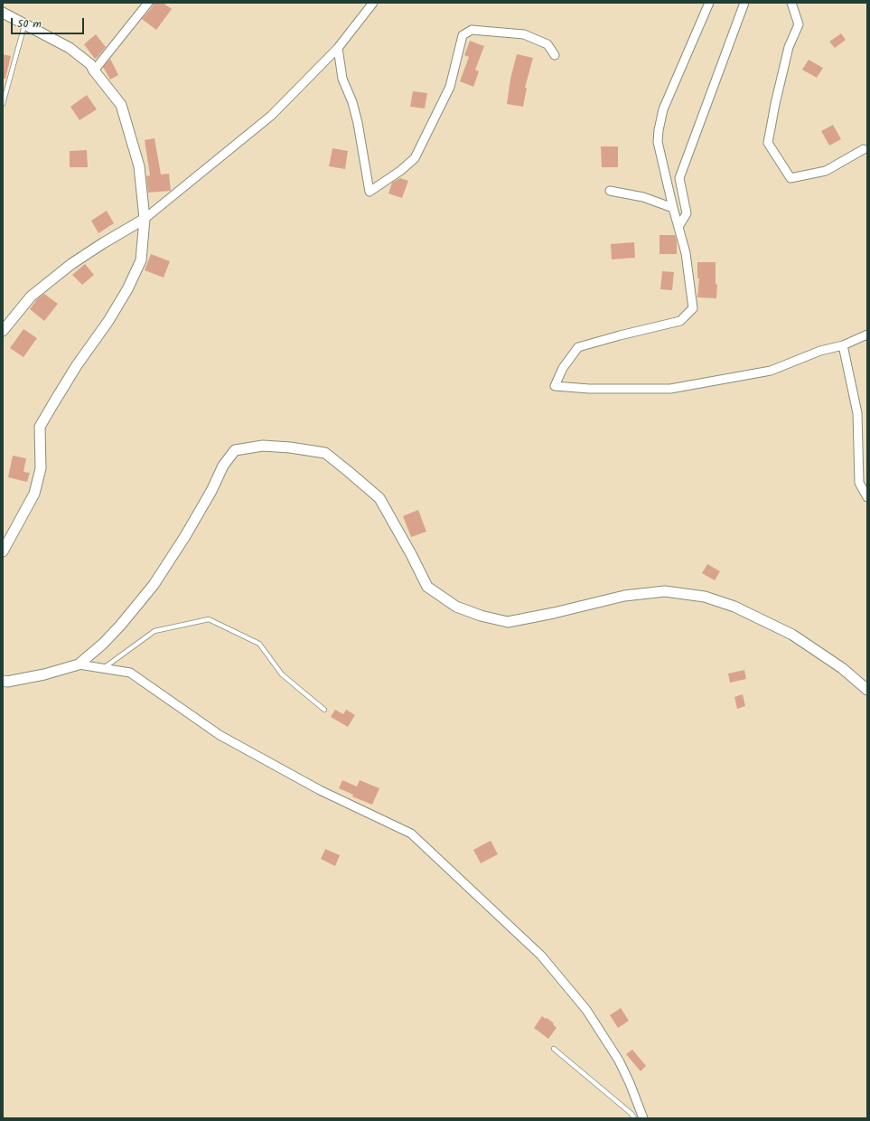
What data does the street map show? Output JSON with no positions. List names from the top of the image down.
{
  "scale_bar": "50 m"
}
